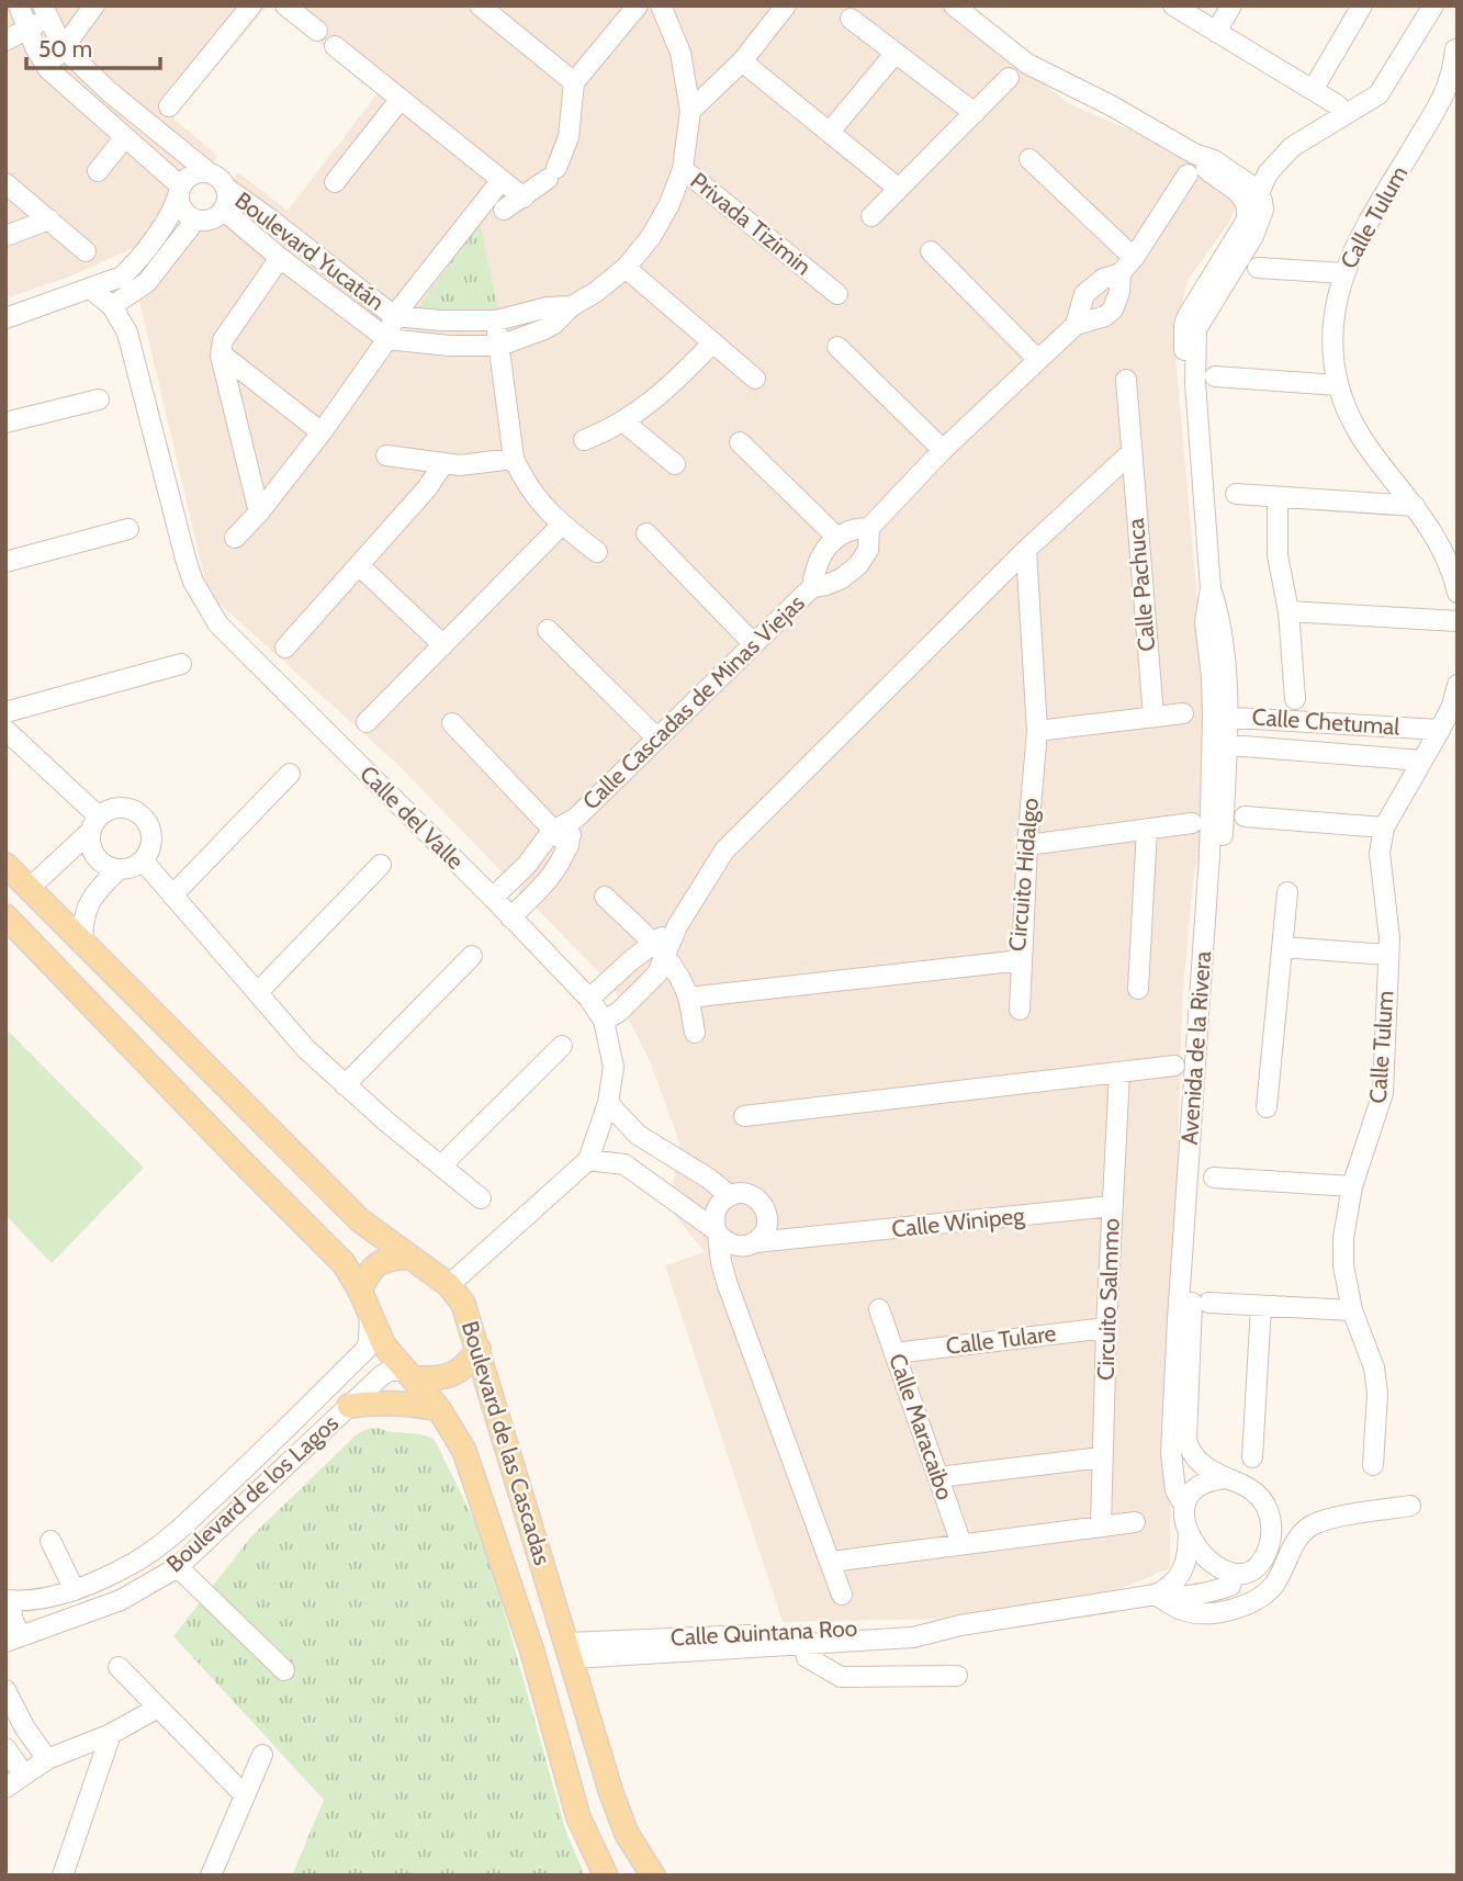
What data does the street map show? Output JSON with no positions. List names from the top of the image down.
{
  "streets": {
    "main road": ["Boulevard de las Cascadas"],
    "street": [
      "Calle Tulum",
      "Privada Tizimin",
      "Boulevard Yucatán",
      "Calle Pachuca",
      "Calle Cascadas de Minas Viejas",
      "Calle Chetumal",
      "Calle del Valle",
      "Circuito Hidalgo",
      "Avenida de la Rivera",
      "Calle Winipeg",
      "Circuito Salmmo",
      "Calle Tulare",
      "Calle Maracaibo",
      "Boulevard de los Lagos",
      "Calle Quintana Roo"
    ]
  },
  "crossings": [
    ["Calle Tulum", "Calle Chetumal"],
    ["Calle Cascadas de Minas Viejas", "Calle del Valle"],
    ["Calle Chetumal", "Avenida de la Rivera"],
    ["Calle del Valle", "Boulevard de las Cascadas"],
    ["Calle del Valle", "Boulevard de los Lagos"],
    ["Avenida de la Rivera", "Calle Quintana Roo"],
    ["Calle Winipeg", "Circuito Salmmo"],
    ["Circuito Salmmo", "Calle Tulare"],
    ["Calle Tulare", "Calle Maracaibo"],
    ["Boulevard de las Cascadas", "Boulevard de los Lagos"],
    ["Boulevard de las Cascadas", "Calle Quintana Roo"]
  ],
  "scale_bar": "50 m"
}
